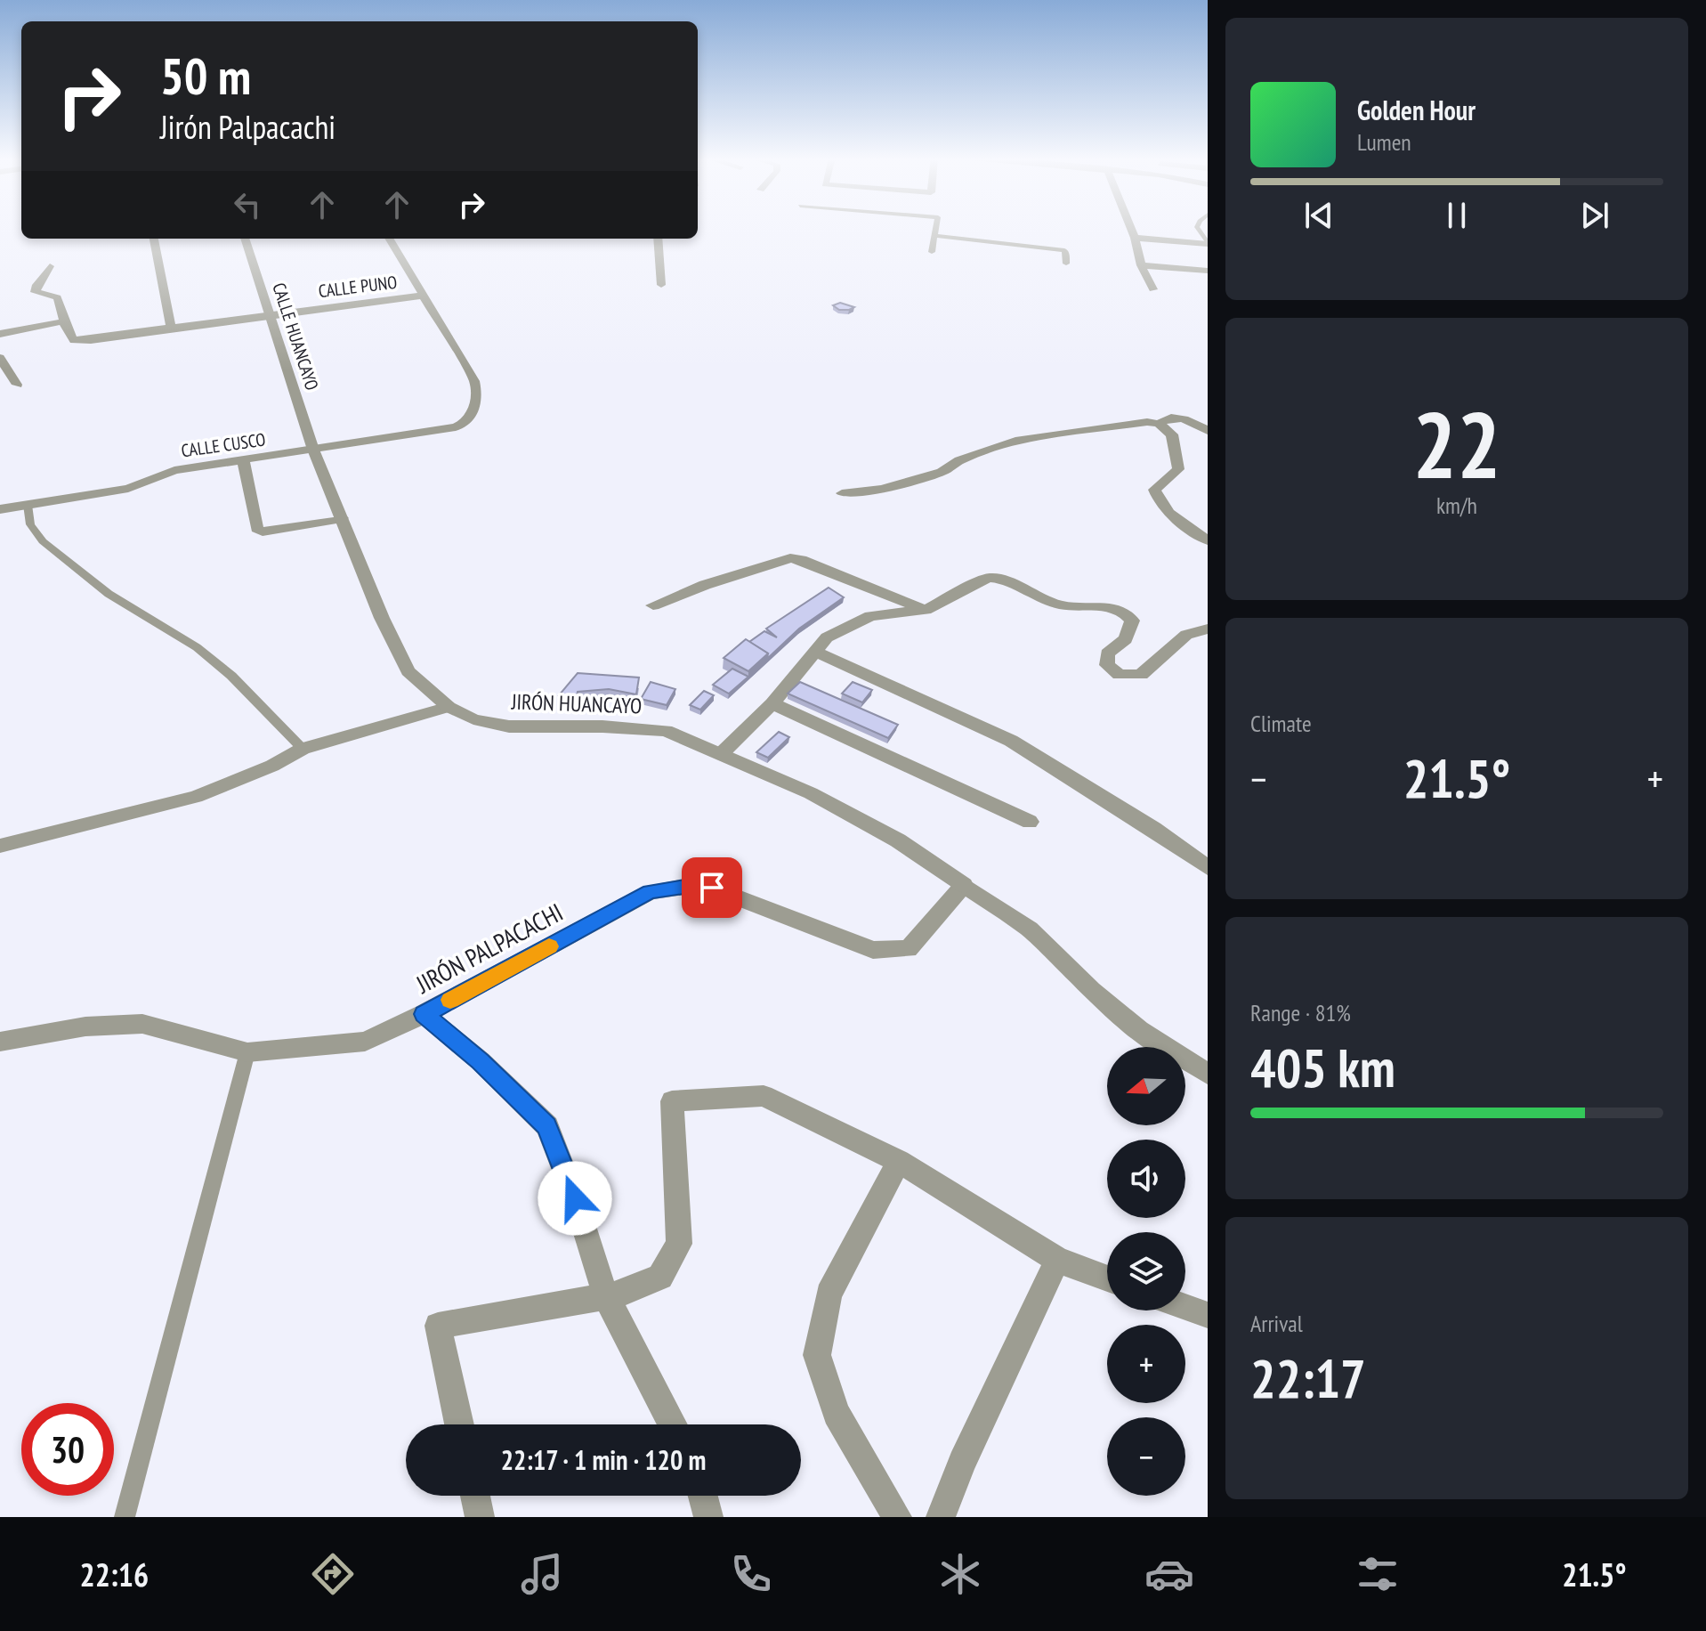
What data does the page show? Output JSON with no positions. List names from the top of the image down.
{
  "streets": {
    "street": [
      "CALLE PUNO",
      "CALLE HUANCAYO",
      "CALLE CUSCO",
      "JIRÓN HUANCAYO",
      "JIRÓN PALPACACHI"
    ]
  },
  "crossings": [
    ["CALLE PUNO", "CALLE HUANCAYO"],
    ["CALLE PUNO", "CALLE CUSCO"],
    ["CALLE HUANCAYO", "CALLE CUSCO"],
    ["CALLE HUANCAYO", "JIRÓN HUANCAYO"],
    ["CALLE CUSCO", "JIRÓN HUANCAYO"],
    ["JIRÓN HUANCAYO", "JIRÓN PALPACACHI"]
  ],
  "north": "left",
  "page": {
    "turn": ["50 m", "Jirón Palpacachi"],
    "song": ["Golden Hour", "Lumen"],
    "tile": [
      ["22", "km/h"],
      "Climate",
      ["Range · 81%", "405 km"],
      ["Arrival", "22:17"]
    ],
    "heat": ["−", "21.5°", "+"],
    "map_buttons": ["+", "−"],
    "limit": "30",
    "trip": "22:17 · 1 min · 120 m",
    "tabs": ["22:16", "21.5°"]
  }
}
